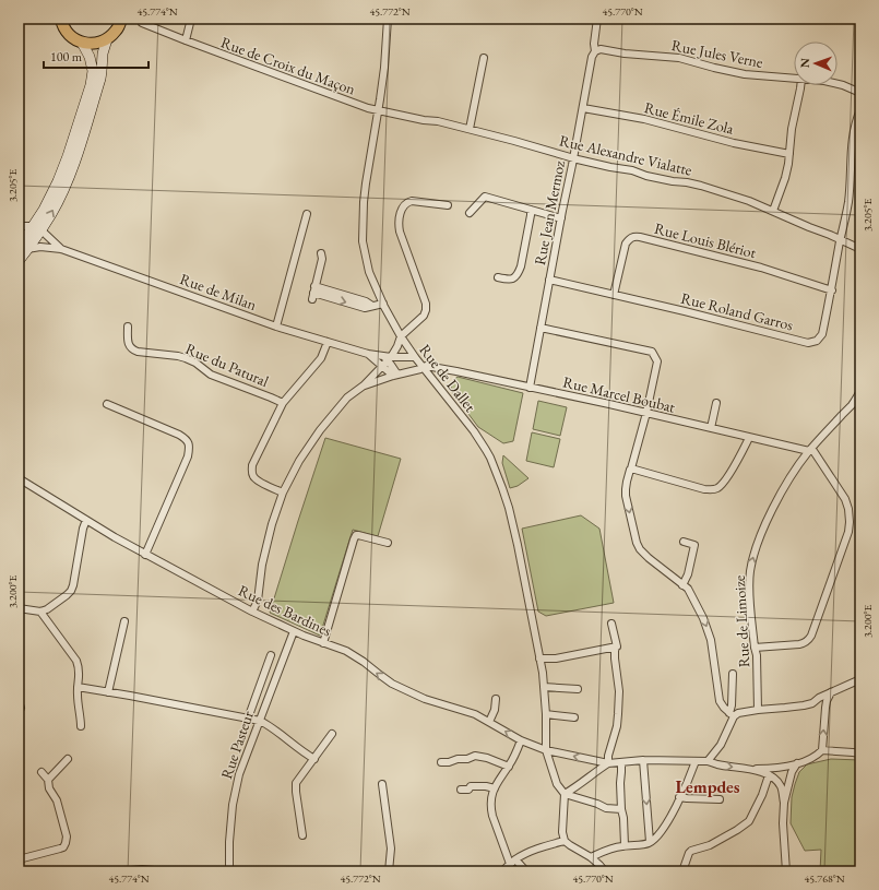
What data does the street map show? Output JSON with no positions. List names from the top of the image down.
{
  "streets": {
    "street": [
      "Rue Jules Verne",
      "Rue de Croix du Maçon",
      "Rue Émile Zola",
      "Rue Alexandre Vialatte",
      "Rue Jean Mermoz",
      "Rue Louis Blériot",
      "Rue de Milan",
      "Rue Roland Garros",
      "Rue du Patural",
      "Rue de Dallet",
      "Rue Marcel Boubat",
      "Rue des Bardines",
      "Rue de Limoize",
      "Rue Pasteur"
    ]
  },
  "crossings": [
    ["Rue Jules Verne", "Rue Jean Mermoz"],
    ["Rue de Croix du Maçon", "Rue Alexandre Vialatte"],
    ["Rue de Croix du Maçon", "Rue de Dallet"],
    ["Rue Émile Zola", "Rue Jean Mermoz"],
    ["Rue Alexandre Vialatte", "Rue Jean Mermoz"],
    ["Rue Alexandre Vialatte", "Rue Roland Garros"],
    ["Rue Alexandre Vialatte", "Rue de Dallet"],
    ["Rue Jean Mermoz", "Rue Roland Garros"],
    ["Rue Jean Mermoz", "Rue Marcel Boubat"],
    ["Rue Louis Blériot", "Rue Roland Garros"],
    ["Rue de Milan", "Rue du Patural"],
    ["Rue de Milan", "Rue de Dallet"],
    ["Rue de Milan", "Rue Marcel Boubat"],
    ["Rue de Dallet", "Rue Marcel Boubat"],
    ["Rue de Dallet", "Rue des Bardines"],
    ["Rue Marcel Boubat", "Rue de Limoize"],
    ["Rue des Bardines", "Rue Pasteur"]
  ],
  "one_way": ["Rue de Limoize"],
  "districts": ["Lempdes"],
  "scale_bar": "100 m",
  "north": "left",
  "coordinates": [
    "45.774°N",
    "45.772°N",
    "45.770°N",
    "3.205°E",
    "3.200°E",
    "45.768°N"
  ]
}
